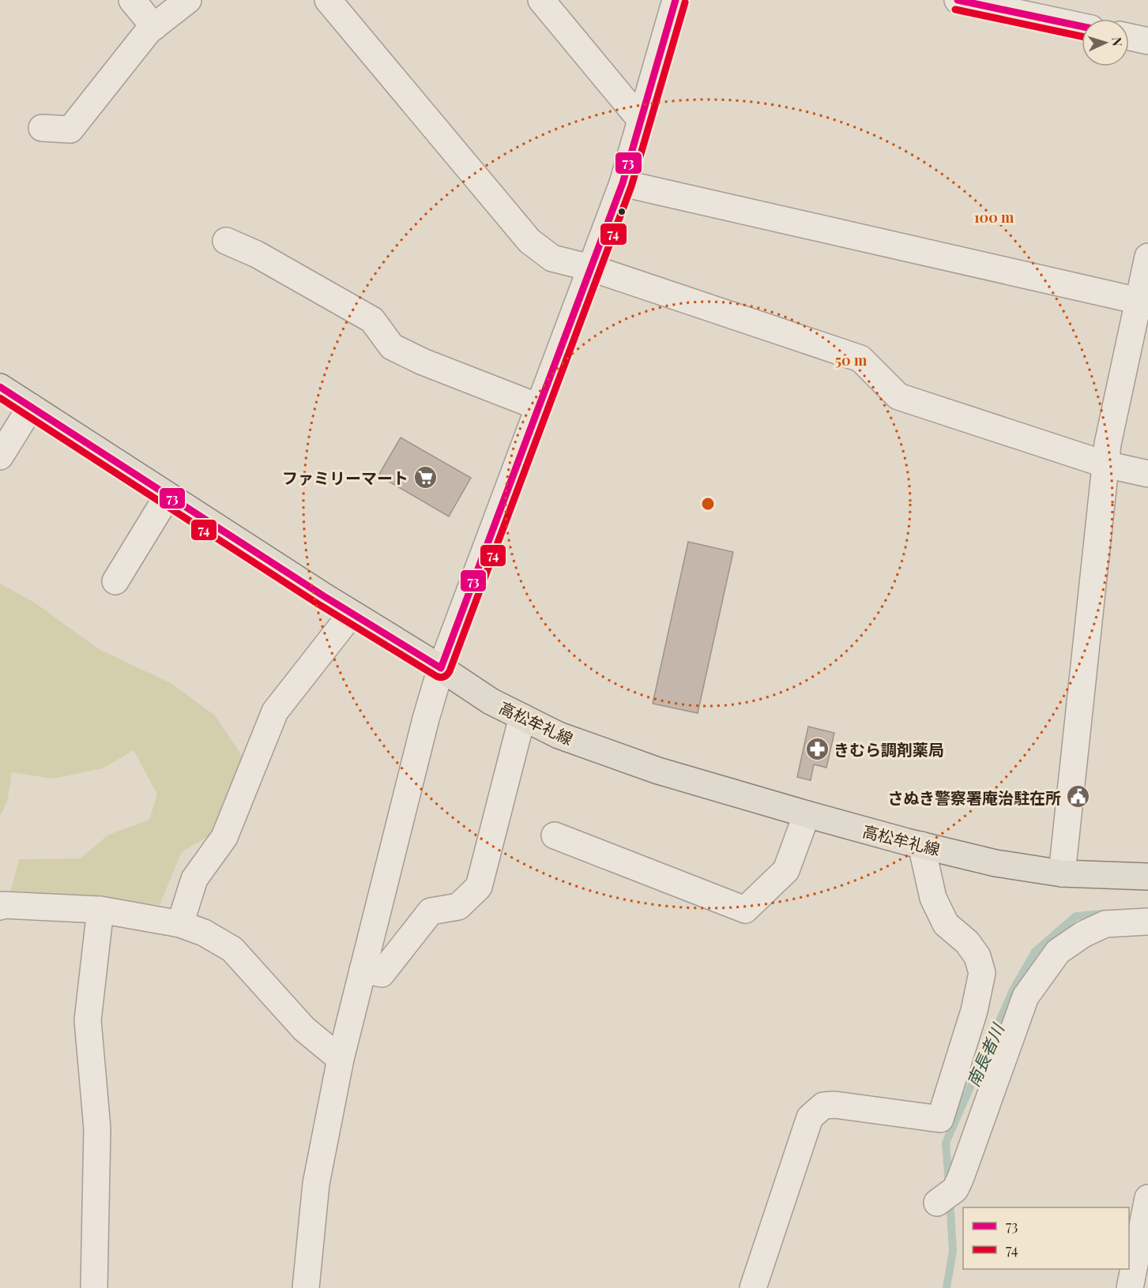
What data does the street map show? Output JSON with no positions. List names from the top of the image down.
{
  "streets": {
    "main road": ["高松牟礼線"]
  },
  "water": ["南長者川"],
  "places": {
    "supermarket": ["ファミリーマート"],
    "pharmacy": ["きむら調剤薬局"],
    "public building": ["さぬき警察署庵治駐在所"]
  },
  "lines": ["transit line 73", "transit line 74"],
  "legend": ["73", "74"],
  "north": "right",
  "rings": ["100 m", "50 m"]
}
